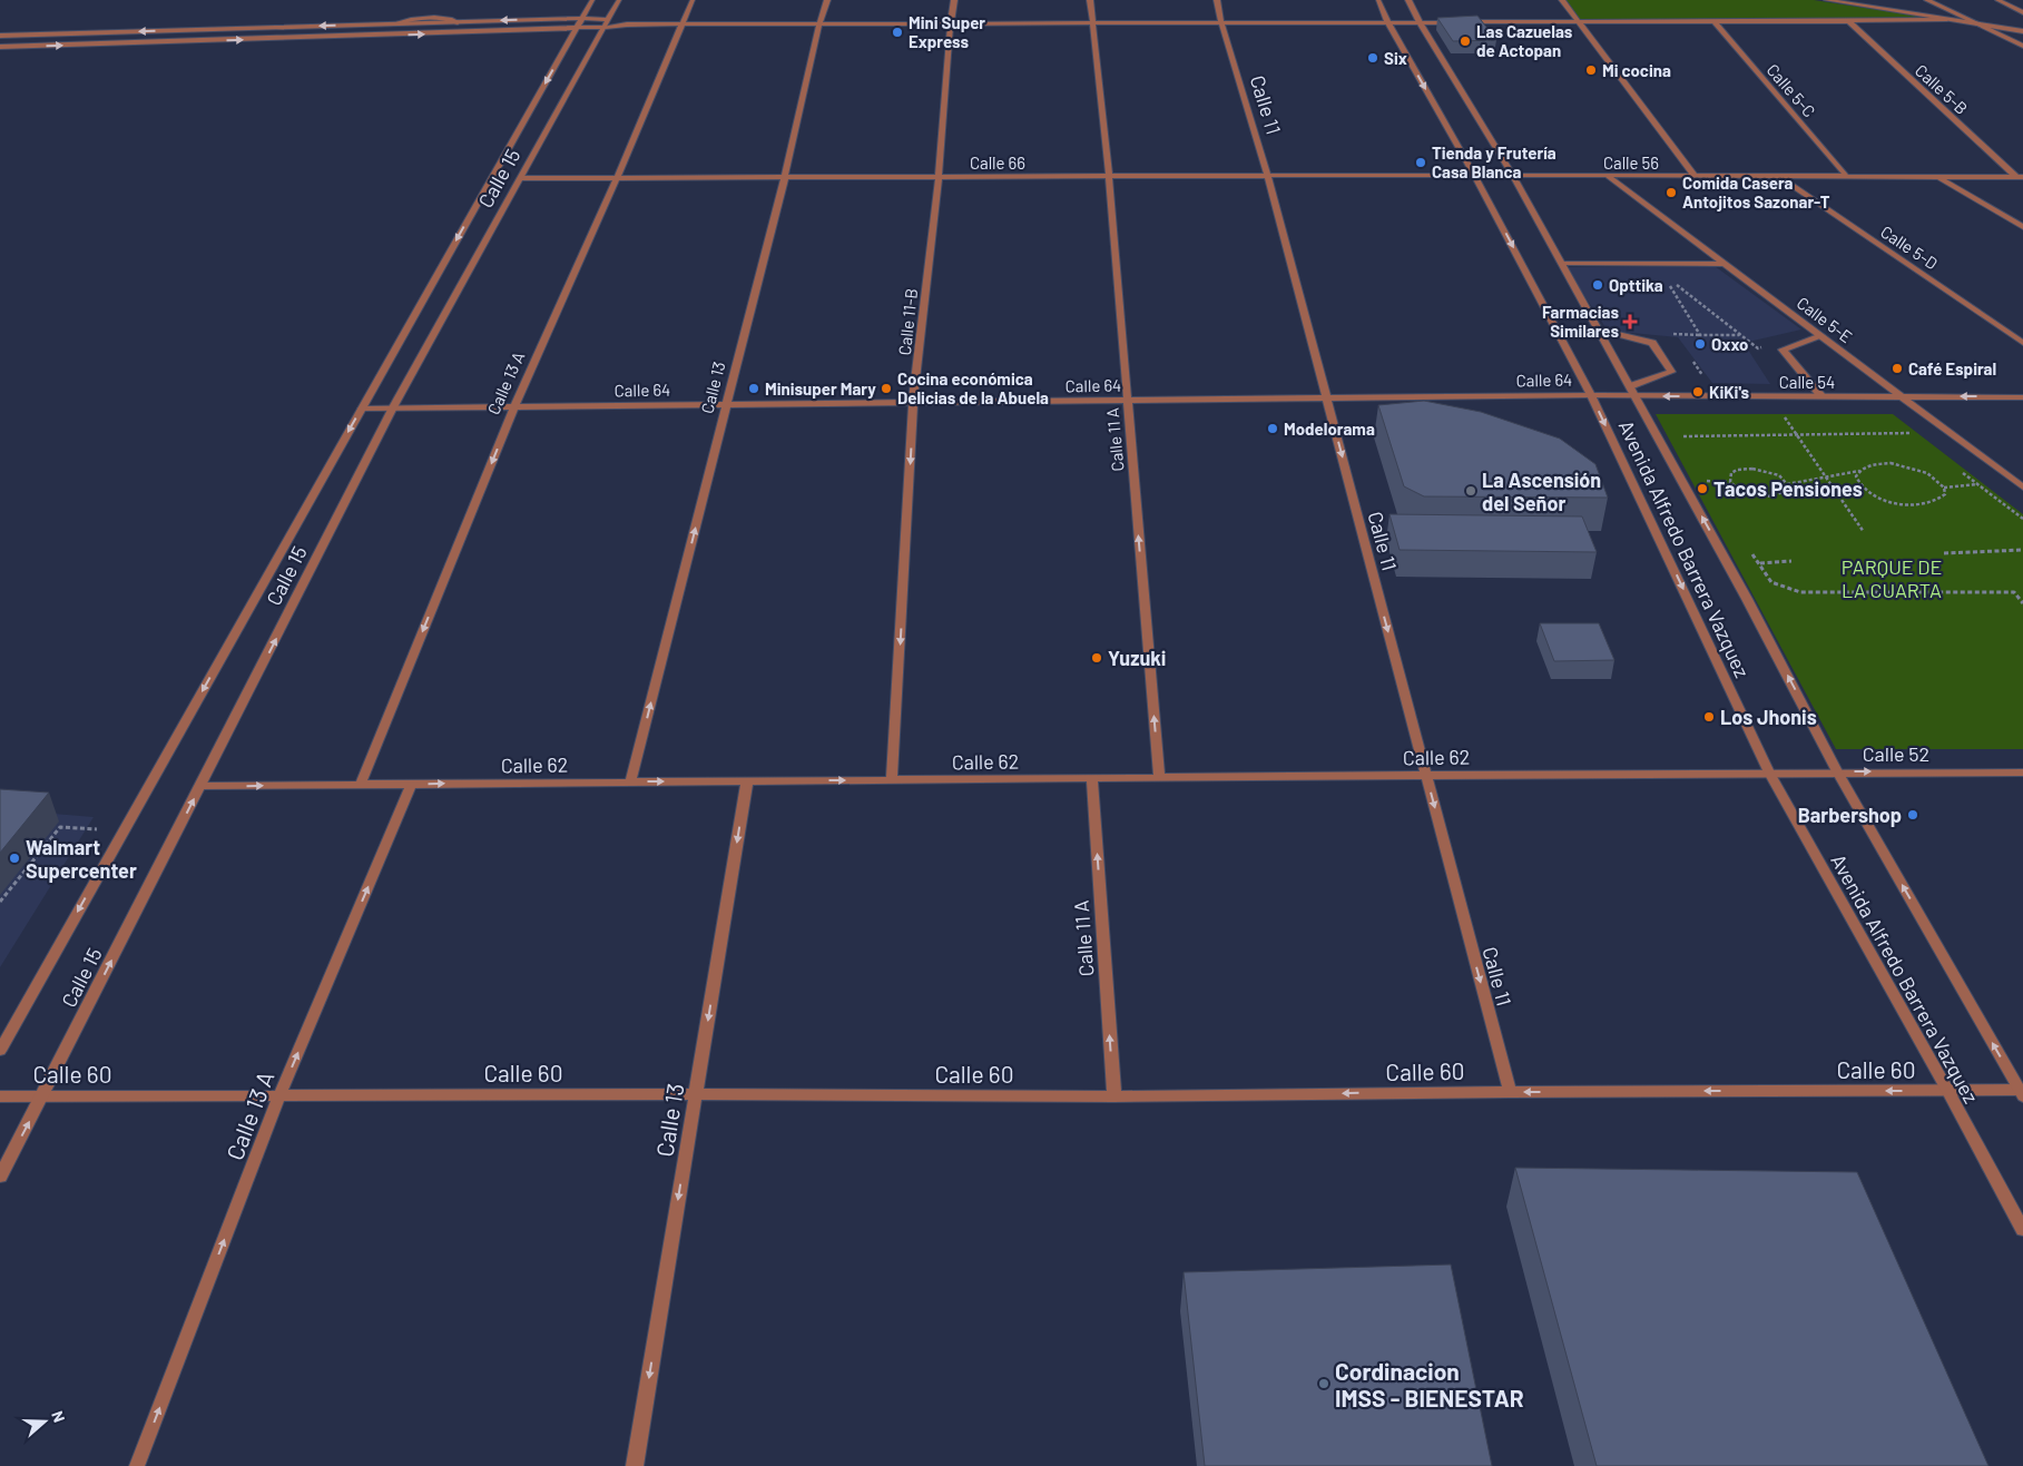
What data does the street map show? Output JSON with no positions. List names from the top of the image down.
{
  "streets": {
    "street": [
      "Calle 5-B",
      "Calle 5-C",
      "Calle 11",
      "Calle 66",
      "Calle 56",
      "Calle 15",
      "Calle 5-D",
      "Calle 5-E",
      "Calle 11-B",
      "Calle 64",
      "Calle 54",
      "Calle 13 A",
      "Calle 13",
      "Calle 11 A",
      "Avenida Alfredo Barrera Vazquez",
      "Calle 52",
      "Calle 62",
      "Calle 60"
    ]
  },
  "crossings": [
    ["Calle 5-B", "Calle 56"],
    ["Calle 5-C", "Calle 56"],
    ["Calle 11", "Calle 66"],
    ["Calle 11", "Calle 64"],
    ["Calle 11", "Calle 62"],
    ["Calle 11", "Calle 60"],
    ["Calle 66", "Calle 56"],
    ["Calle 66", "Calle 15"],
    ["Calle 66", "Calle 11-B"],
    ["Calle 66", "Calle 13 A"],
    ["Calle 66", "Calle 13"],
    ["Calle 66", "Calle 11 A"],
    ["Calle 66", "Avenida Alfredo Barrera Vazquez"],
    ["Calle 56", "Calle 5-D"],
    ["Calle 56", "Calle 5-E"],
    ["Calle 56", "Avenida Alfredo Barrera Vazquez"],
    ["Calle 15", "Calle 64"],
    ["Calle 15", "Calle 62"],
    ["Calle 15", "Calle 60"],
    ["Calle 5-E", "Calle 54"],
    ["Calle 11-B", "Calle 64"],
    ["Calle 11-B", "Calle 62"],
    ["Calle 64", "Calle 54"],
    ["Calle 64", "Calle 13 A"],
    ["Calle 64", "Calle 13"],
    ["Calle 64", "Calle 11 A"],
    ["Calle 64", "Avenida Alfredo Barrera Vazquez"],
    ["Calle 54", "Avenida Alfredo Barrera Vazquez"],
    ["Calle 13 A", "Calle 62"],
    ["Calle 13 A", "Calle 60"],
    ["Calle 13", "Calle 62"],
    ["Calle 13", "Calle 60"],
    ["Calle 11 A", "Calle 62"],
    ["Calle 11 A", "Calle 60"],
    ["Avenida Alfredo Barrera Vazquez", "Calle 52"],
    ["Avenida Alfredo Barrera Vazquez", "Calle 62"],
    ["Avenida Alfredo Barrera Vazquez", "Calle 60"],
    ["Calle 52", "Calle 62"]
  ],
  "one_way": [
    "Calle 11",
    "Calle 11-B",
    "Calle 54",
    "Calle 11 A",
    "Calle 52",
    "Calle 62",
    "Calle 60"
  ],
  "parks": ["PARQUE DE LA CUARTA"],
  "places": {
    "other": [
      "Mini Super Express",
      "Las Cazuelas de Actopan",
      "Six",
      "Mi cocina",
      "Tienda y Frutería Casa Blanca",
      "Comida Casera Antojitos Sazonar-T",
      "Opttika",
      "Oxxo",
      "Café Espiral",
      "Minisuper Mary",
      "Cocina económica Delicias de la Abuela",
      "KiKi's",
      "Modelorama",
      "Tacos Pensiones",
      "La Ascensión del Señor",
      "Yuzuki",
      "Los Jhonis",
      "Barbershop",
      "Walmart Supercenter",
      "Cordinacion IMSS - BIENESTAR"
    ],
    "health": ["Farmacias Similares"]
  },
  "north": "right"
}
